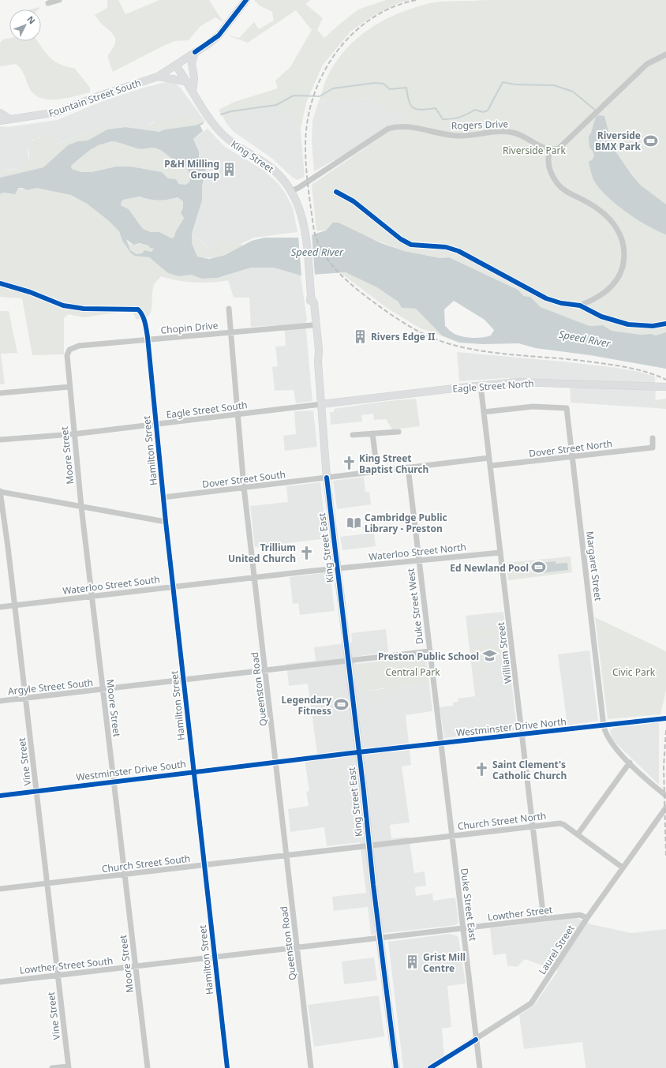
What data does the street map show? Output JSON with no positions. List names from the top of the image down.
{
  "streets": {
    "main road": [
      "Fountain Street South",
      "King Street",
      "Eagle Street North",
      "King Street East"
    ],
    "street": [
      "Rogers Drive",
      "Chopin Drive",
      "Eagle Street South",
      "Dover Street North",
      "Hamilton Street",
      "Moore Street",
      "Dover Street South",
      "Waterloo Street North",
      "Margaret Street",
      "Waterloo Street South",
      "Duke Street West",
      "William Street",
      "Argyle Street South",
      "Queenston Road",
      "Westminster Drive North",
      "Vine Street",
      "Westminster Drive South",
      "Church Street North",
      "Church Street South",
      "Duke Street East",
      "Lowther Street",
      "Laurel Street",
      "Lowther Street South"
    ]
  },
  "crossings": [
    ["Fountain Street South", "King Street"],
    ["Rogers Drive", "King Street"],
    ["King Street", "King Street East"],
    ["Chopin Drive", "Hamilton Street"],
    ["Chopin Drive", "Moore Street"],
    ["Chopin Drive", "King Street East"],
    ["Chopin Drive", "Queenston Road"],
    ["Eagle Street North", "Eagle Street South"],
    ["Eagle Street North", "King Street East"],
    ["Eagle Street North", "William Street"],
    ["Eagle Street South", "Hamilton Street"],
    ["Eagle Street South", "Moore Street"],
    ["Eagle Street South", "King Street East"],
    ["Eagle Street South", "Queenston Road"],
    ["Dover Street North", "Margaret Street"],
    ["Dover Street North", "William Street"],
    ["Hamilton Street", "Dover Street South"],
    ["Hamilton Street", "Waterloo Street South"],
    ["Hamilton Street", "Argyle Street South"],
    ["Hamilton Street", "Westminster Drive South"],
    ["Hamilton Street", "Church Street South"],
    ["Hamilton Street", "Lowther Street South"],
    ["Moore Street", "Waterloo Street South"],
    ["Moore Street", "Argyle Street South"],
    ["Moore Street", "Westminster Drive South"],
    ["Moore Street", "Church Street South"],
    ["Moore Street", "Lowther Street South"],
    ["Dover Street South", "King Street East"],
    ["Dover Street South", "Queenston Road"],
    ["King Street East", "Waterloo Street North"],
    ["King Street East", "Waterloo Street South"],
    ["King Street East", "Argyle Street South"],
    ["King Street East", "Westminster Drive North"],
    ["King Street East", "Westminster Drive South"],
    ["King Street East", "Church Street North"],
    ["King Street East", "Church Street South"],
    ["King Street East", "Lowther Street"],
    ["King Street East", "Lowther Street South"],
    ["Waterloo Street North", "Waterloo Street South"],
    ["Waterloo Street North", "Duke Street West"],
    ["Waterloo Street North", "William Street"],
    ["Margaret Street", "William Street"],
    ["Margaret Street", "Westminster Drive North"],
    ["Waterloo Street South", "Queenston Road"],
    ["Waterloo Street South", "Vine Street"],
    ["Duke Street West", "Argyle Street South"],
    ["Duke Street West", "Westminster Drive North"],
    ["Duke Street West", "Duke Street East"],
    ["William Street", "Westminster Drive North"],
    ["William Street", "Church Street North"],
    ["William Street", "Lowther Street"],
    ["Argyle Street South", "Queenston Road"],
    ["Argyle Street South", "Vine Street"],
    ["Queenston Road", "Westminster Drive South"],
    ["Queenston Road", "Church Street South"],
    ["Queenston Road", "Lowther Street South"],
    ["Westminster Drive North", "Westminster Drive South"],
    ["Westminster Drive North", "Duke Street East"],
    ["Vine Street", "Westminster Drive South"],
    ["Vine Street", "Church Street South"],
    ["Vine Street", "Lowther Street South"],
    ["Church Street North", "Church Street South"],
    ["Church Street North", "Duke Street East"],
    ["Church Street North", "Laurel Street"],
    ["Duke Street East", "Lowther Street"],
    ["Duke Street East", "Laurel Street"],
    ["Lowther Street", "Laurel Street"],
    ["Lowther Street", "Lowther Street South"]
  ],
  "water": ["Speed River"],
  "parks": ["Riverside Park", "Central Park", "Civic Park"],
  "places": {
    "sports": ["Riverside BMX Park", "Ed Newland Pool", "Legendary Fitness"],
    "building": ["P&H Milling Group", "Rivers Edge II", "Grist Mill Centre"],
    "church": ["King Street Baptist Church", "Trillium United Church", "Saint Clement's Catholic Church"],
    "library": ["Cambridge Public Library - Preston"],
    "school or university": ["Preston Public School"]
  },
  "north": "top right"
}
